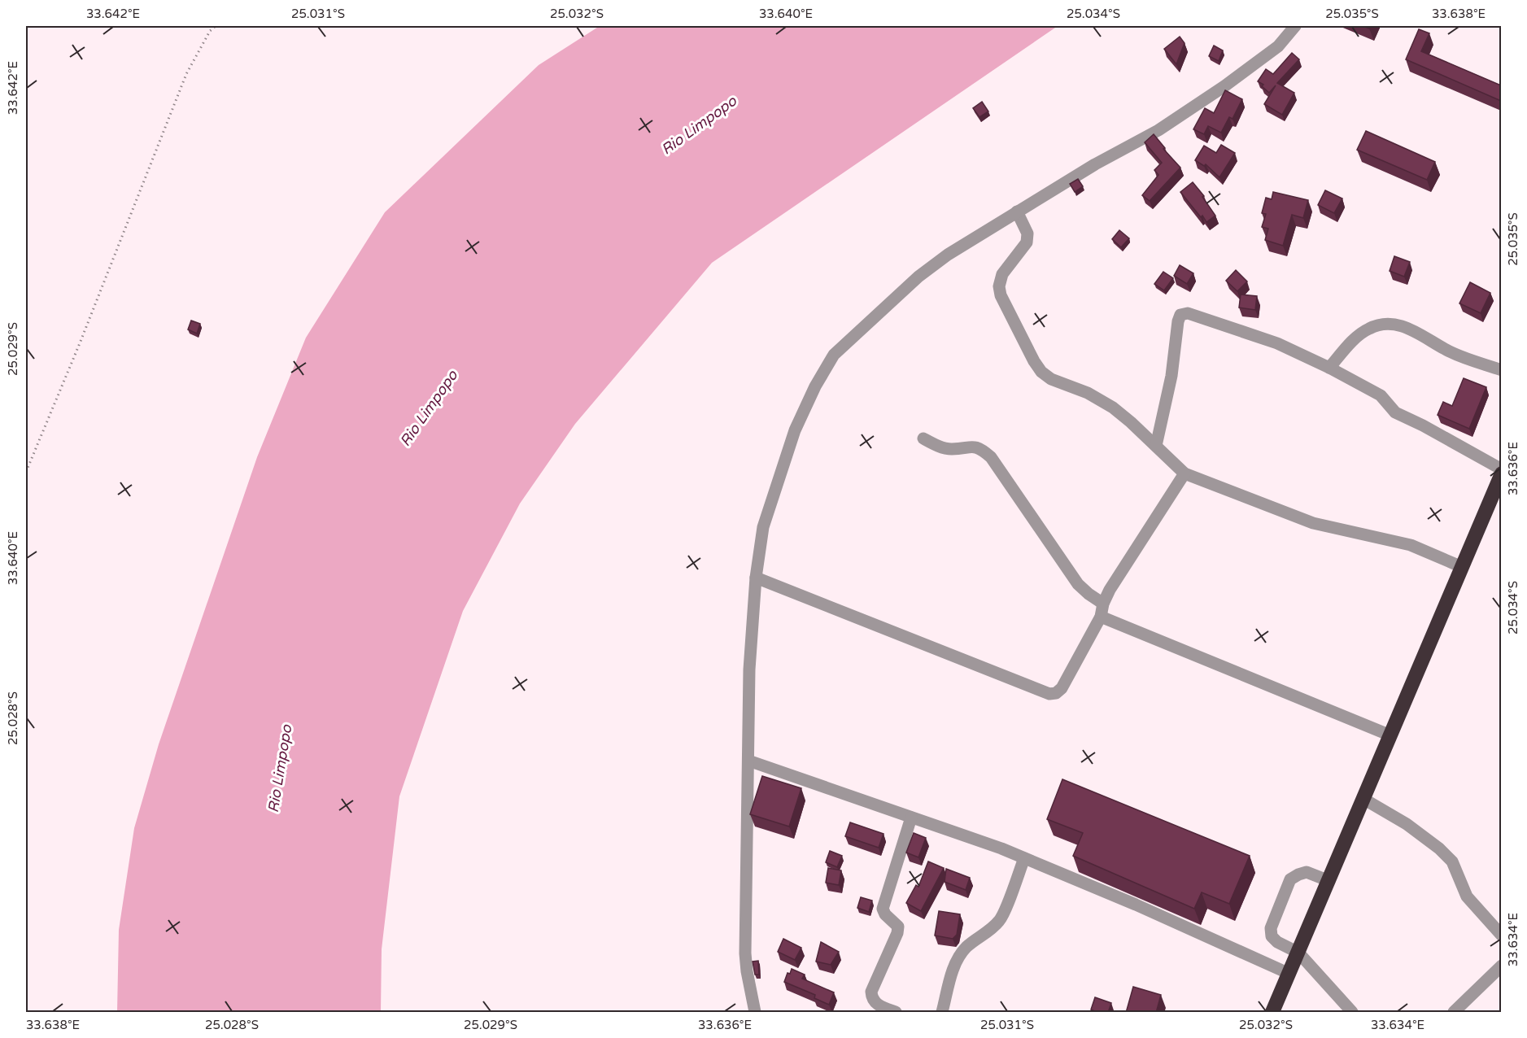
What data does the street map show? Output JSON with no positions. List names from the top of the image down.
{
  "water": ["Rio Limpopo"],
  "coordinates": [
    "33.642°E",
    "25.031°S",
    "25.032°S",
    "33.640°E",
    "25.034°S",
    "25.035°S",
    "33.638°E",
    "25.029°S",
    "33.636°E",
    "25.028°S",
    "33.634°E"
  ]
}
